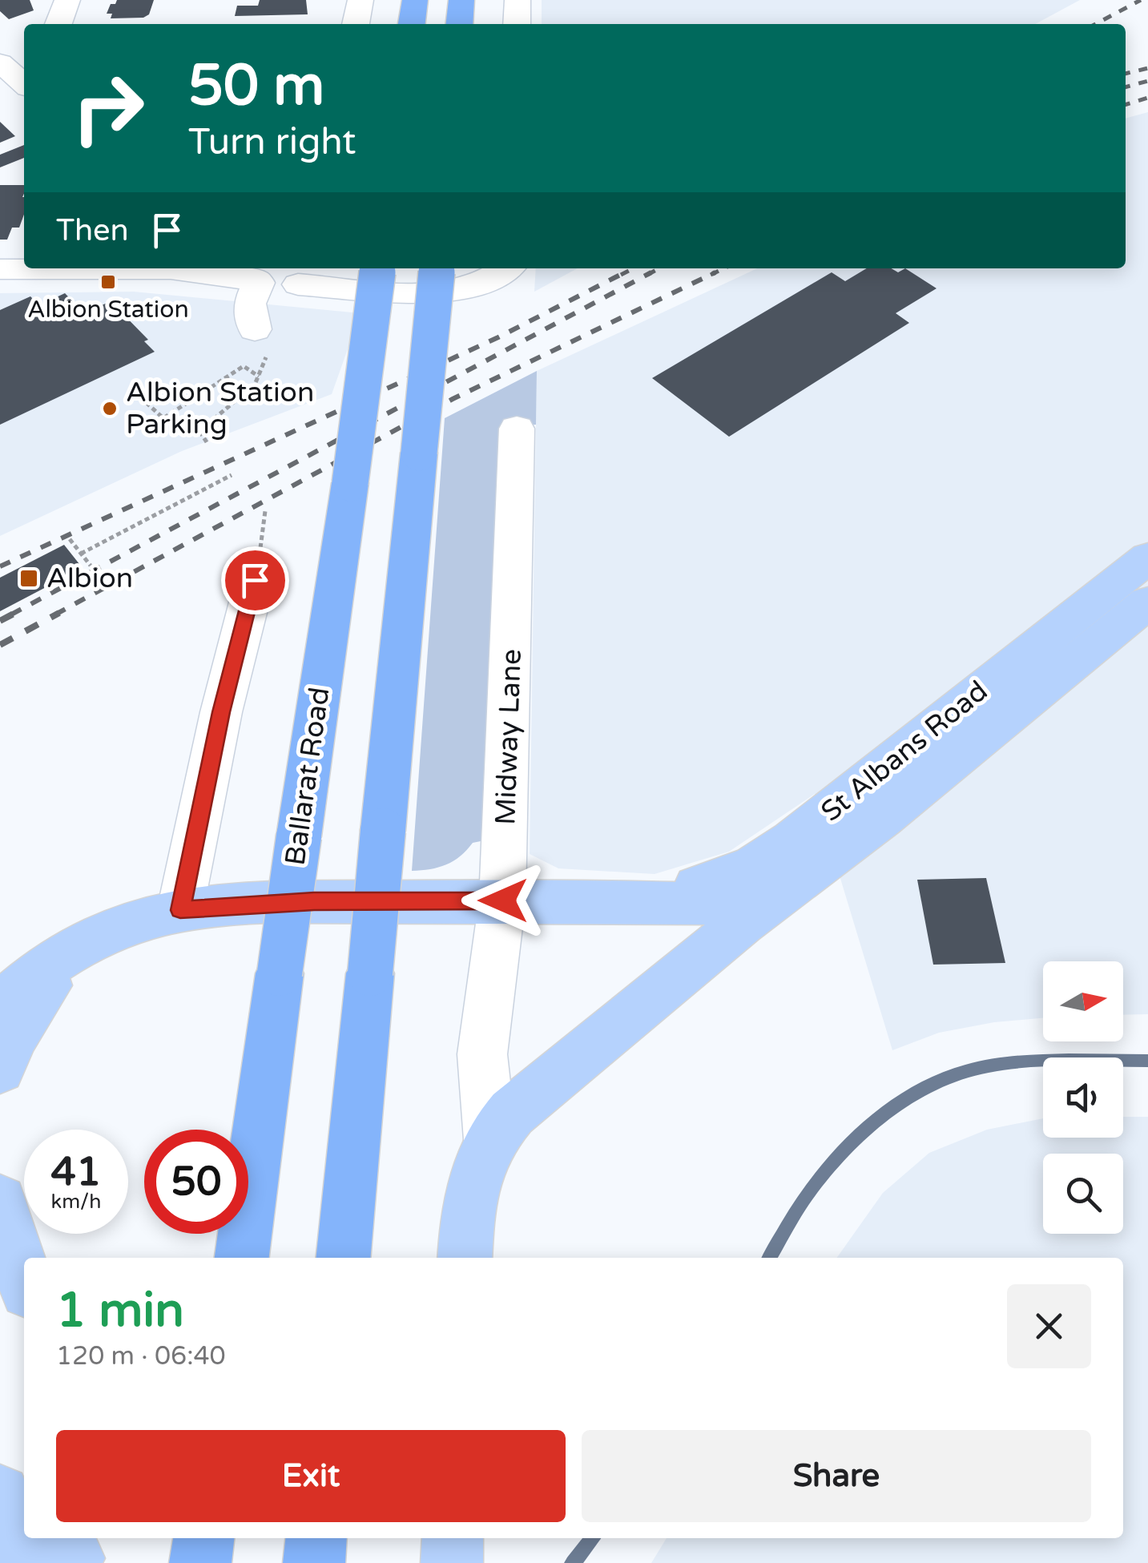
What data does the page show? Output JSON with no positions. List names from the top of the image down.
{
  "streets": {
    "highway": ["Ballarat Road"],
    "main road": ["St Albans Road"],
    "street": ["Midway Lane"]
  },
  "crossings": [
    ["Midway Lane", "St Albans Road"]
  ],
  "places": {
    "transit": ["Albion Station", "Albion"],
    "other": ["Albion Station Parking"]
  },
  "north": "right",
  "page": {
    "turn": ["50 m", "Turn right"],
    "then": "Then",
    "speed": "41 km/h",
    "limit": "50",
    "heading": ["1 min", "120 m · 06:40"],
    "buttons": ["Exit", "Share"]
  }
}
